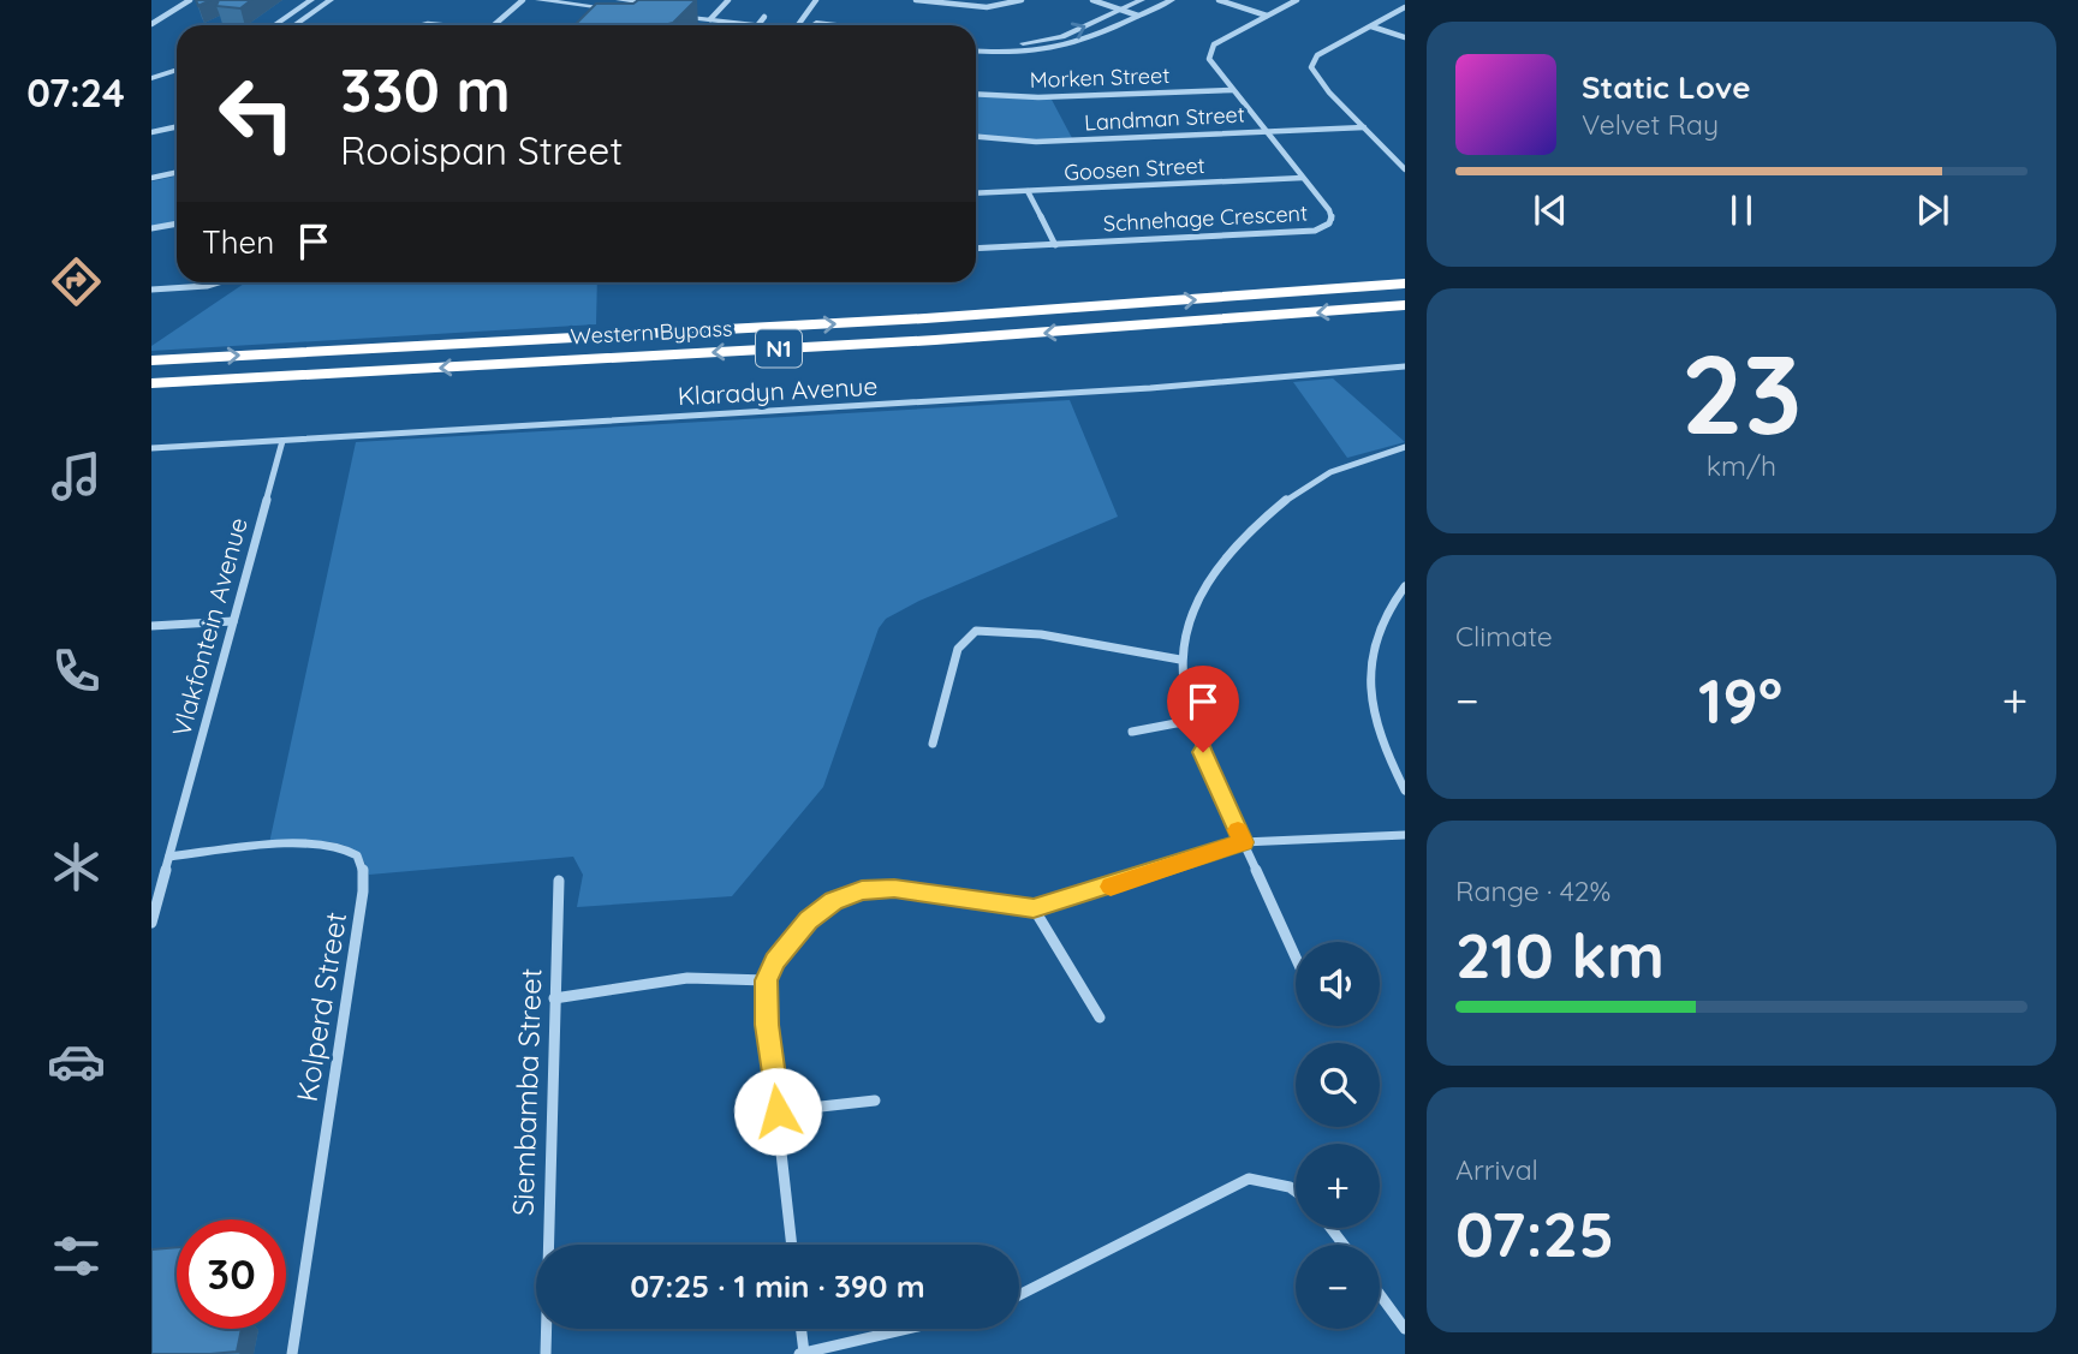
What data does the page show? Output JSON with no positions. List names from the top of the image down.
{
  "streets": {
    "highway": ["Western Bypass", "N1"],
    "street": [
      "Morken Street",
      "Landman Street",
      "Goosen Street",
      "Schnehage Crescent",
      "Klaradyn Avenue",
      "Vlakfontein Avenue",
      "Kolperd Street",
      "Siembamba Street"
    ]
  },
  "crossings": [
    ["Morken Street", "Schnehage Crescent"],
    ["Landman Street", "Schnehage Crescent"],
    ["Goosen Street", "Schnehage Crescent"],
    ["Klaradyn Avenue", "Vlakfontein Avenue"],
    ["Vlakfontein Avenue", "Kolperd Street"]
  ],
  "page": {
    "tabs": "07:24",
    "turn": ["330 m", "Rooispan Street"],
    "song": ["Static Love", "Velvet Ray"],
    "then": "Then",
    "tile": [
      ["23", "km/h"],
      "Climate",
      ["Range · 42%", "210 km"],
      ["Arrival", "07:25"]
    ],
    "heat": ["−", "19°", "+"],
    "map_buttons": ["+", "−"],
    "limit": "30",
    "trip": "07:25 · 1 min · 390 m"
  }
}
